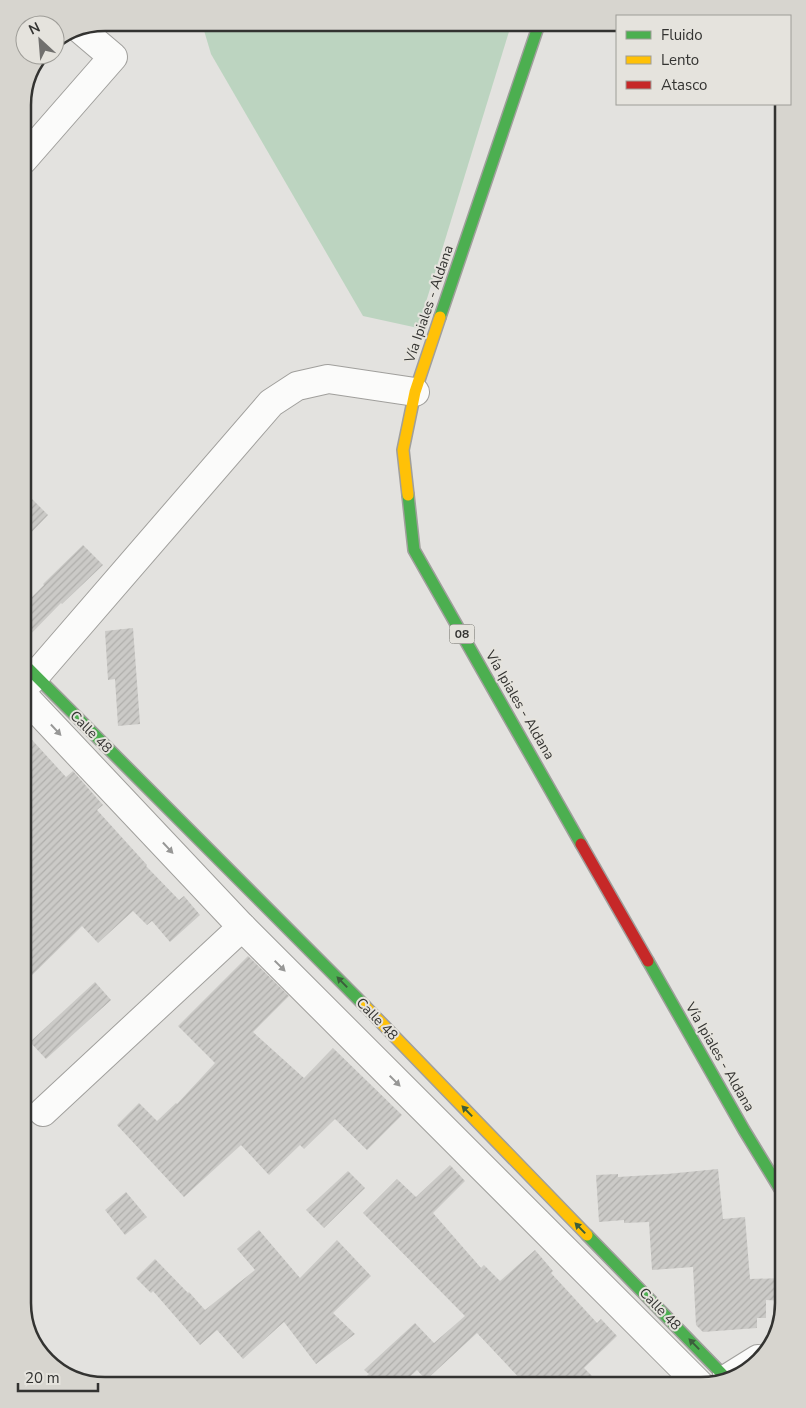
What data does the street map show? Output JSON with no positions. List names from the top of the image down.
{
  "streets": {
    "main road": ["Vía Ipiales - Aldana", "08", "Calle 48"]
  },
  "legend": ["Fluido", "Lento", "Atasco"],
  "scale_bar": "20 m",
  "north": "top left"
}
